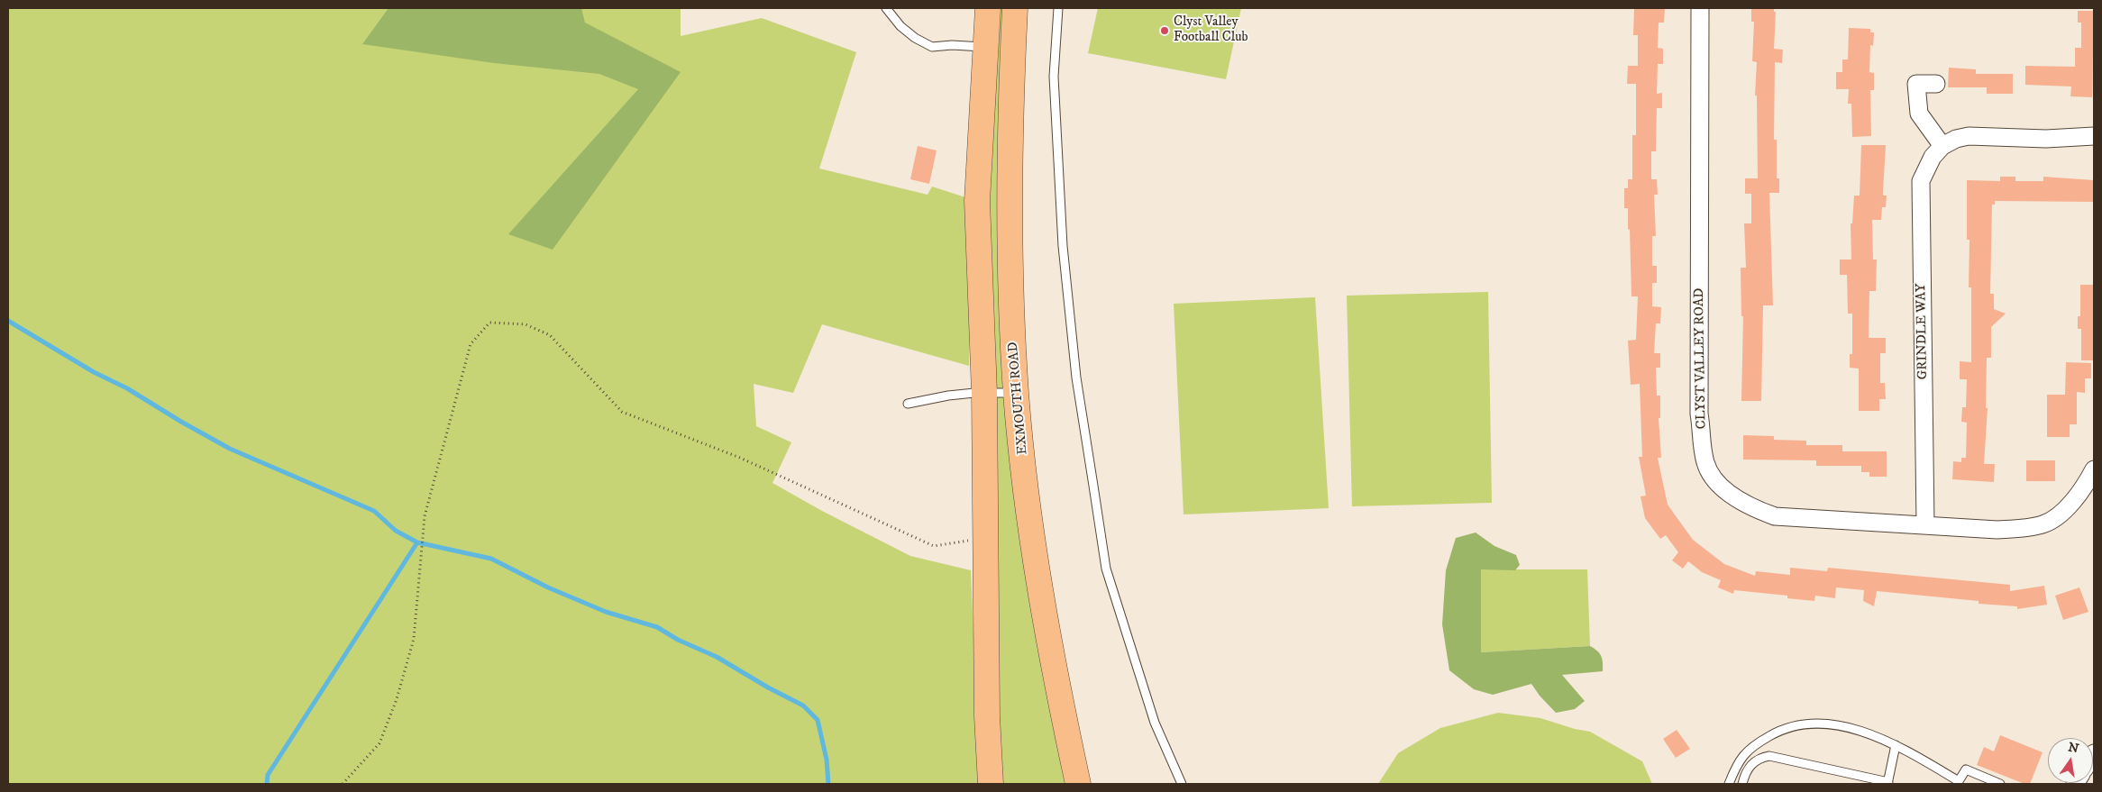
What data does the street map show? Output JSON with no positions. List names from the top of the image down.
{
  "streets": {
    "highway": ["EXMOUTH ROAD"],
    "street": ["GRINDLE WAY", "CLYST VALLEY ROAD"]
  },
  "crossings": [
    ["GRINDLE WAY", "CLYST VALLEY ROAD"]
  ],
  "places": ["Clyst Valley Football Club"],
  "north": "top"
}
